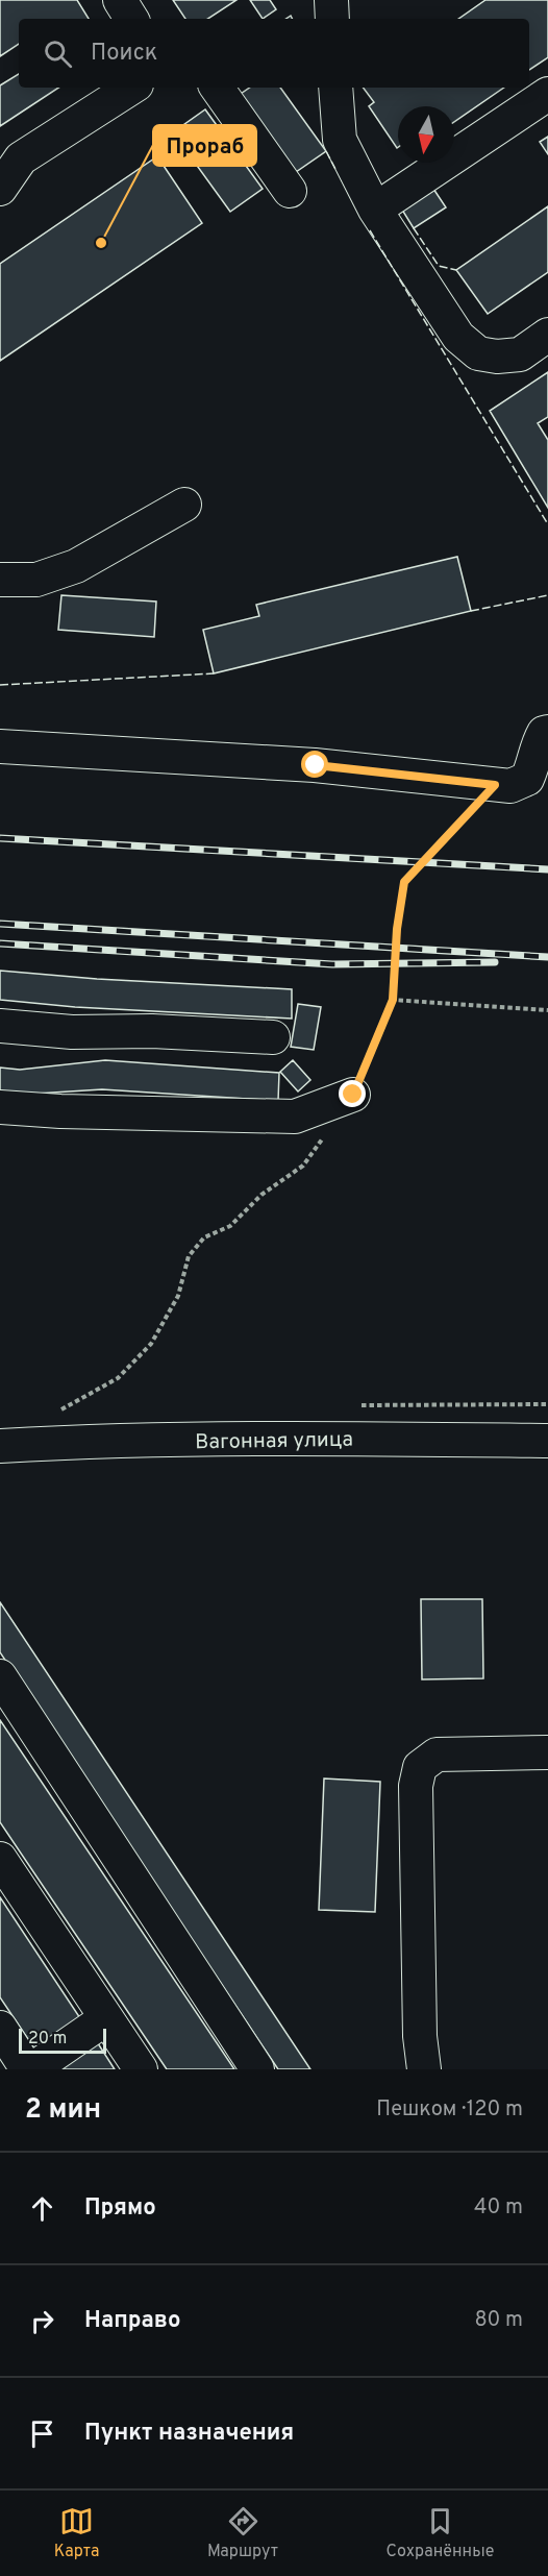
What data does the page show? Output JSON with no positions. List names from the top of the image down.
{
  "streets": {
    "street": ["Вагонная улица"]
  },
  "places": ["Прораб"],
  "scale_bar": "20 m",
  "north": "bottom",
  "page": {
    "search": "Поиск",
    "scale": "20 m",
    "heading": ["2 мин", "Пешком · 120 m"],
    "list": [
      ["Прямо", "40 m"],
      ["Направо", "80 m"],
      "Пункт назначения"
    ],
    "nav": ["Карта", "Маршрут", "Сохранённые"]
  }
}
